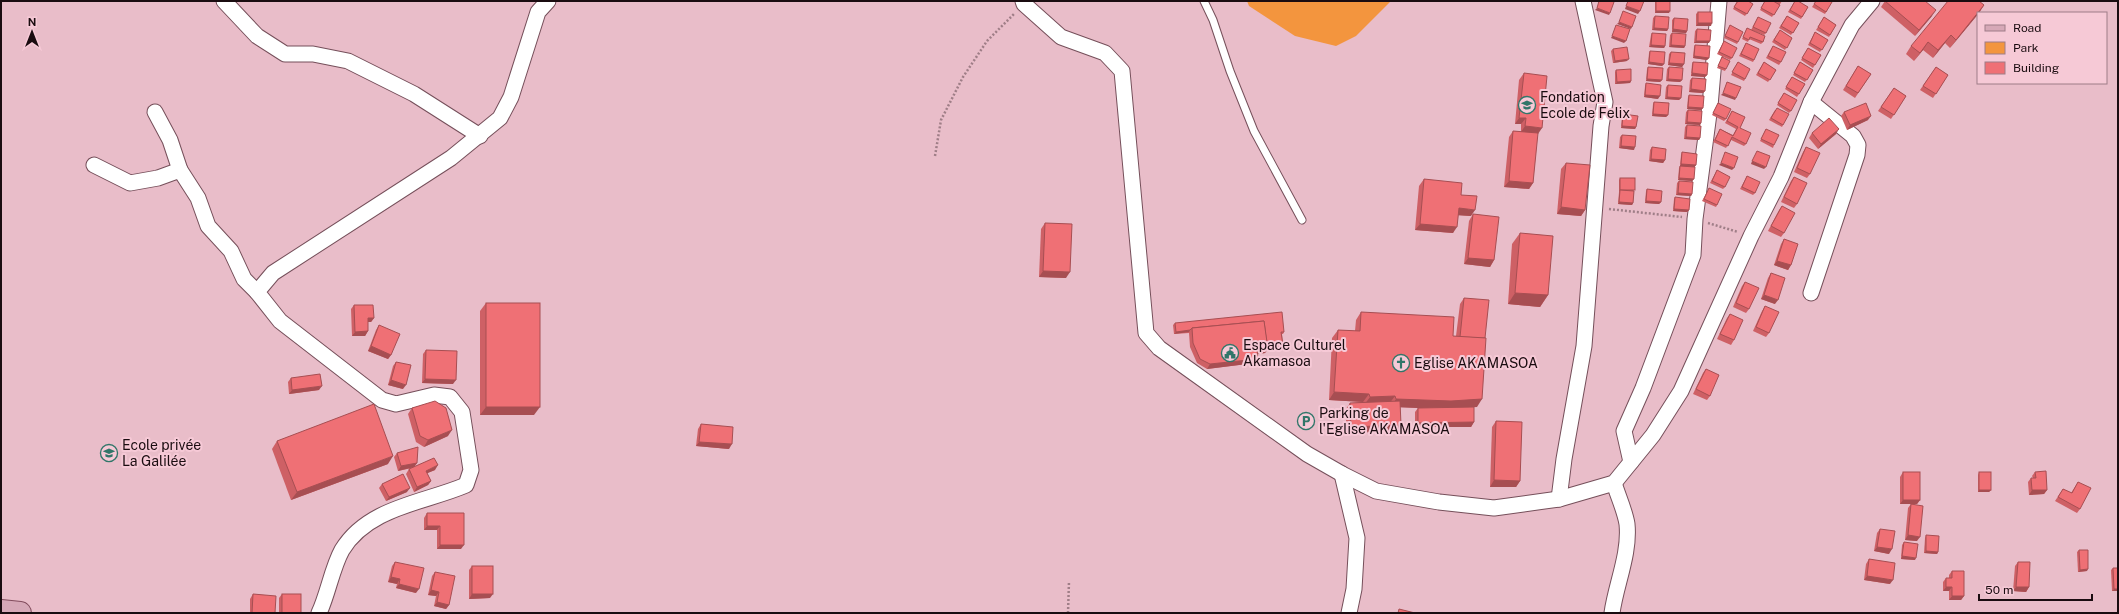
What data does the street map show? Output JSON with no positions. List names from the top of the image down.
{
  "places": {
    "school or university": ["Fondation Ecole de Felix", "Ecole privée La Galilée"],
    "public building": ["Espace Culturel Akamasoa"],
    "church": ["Eglise AKAMASOA"],
    "parking": ["Parking de l'Eglise AKAMASOA"]
  },
  "legend": ["Road", "Park", "Building"],
  "scale_bar": "50 m",
  "north": "top"
}
